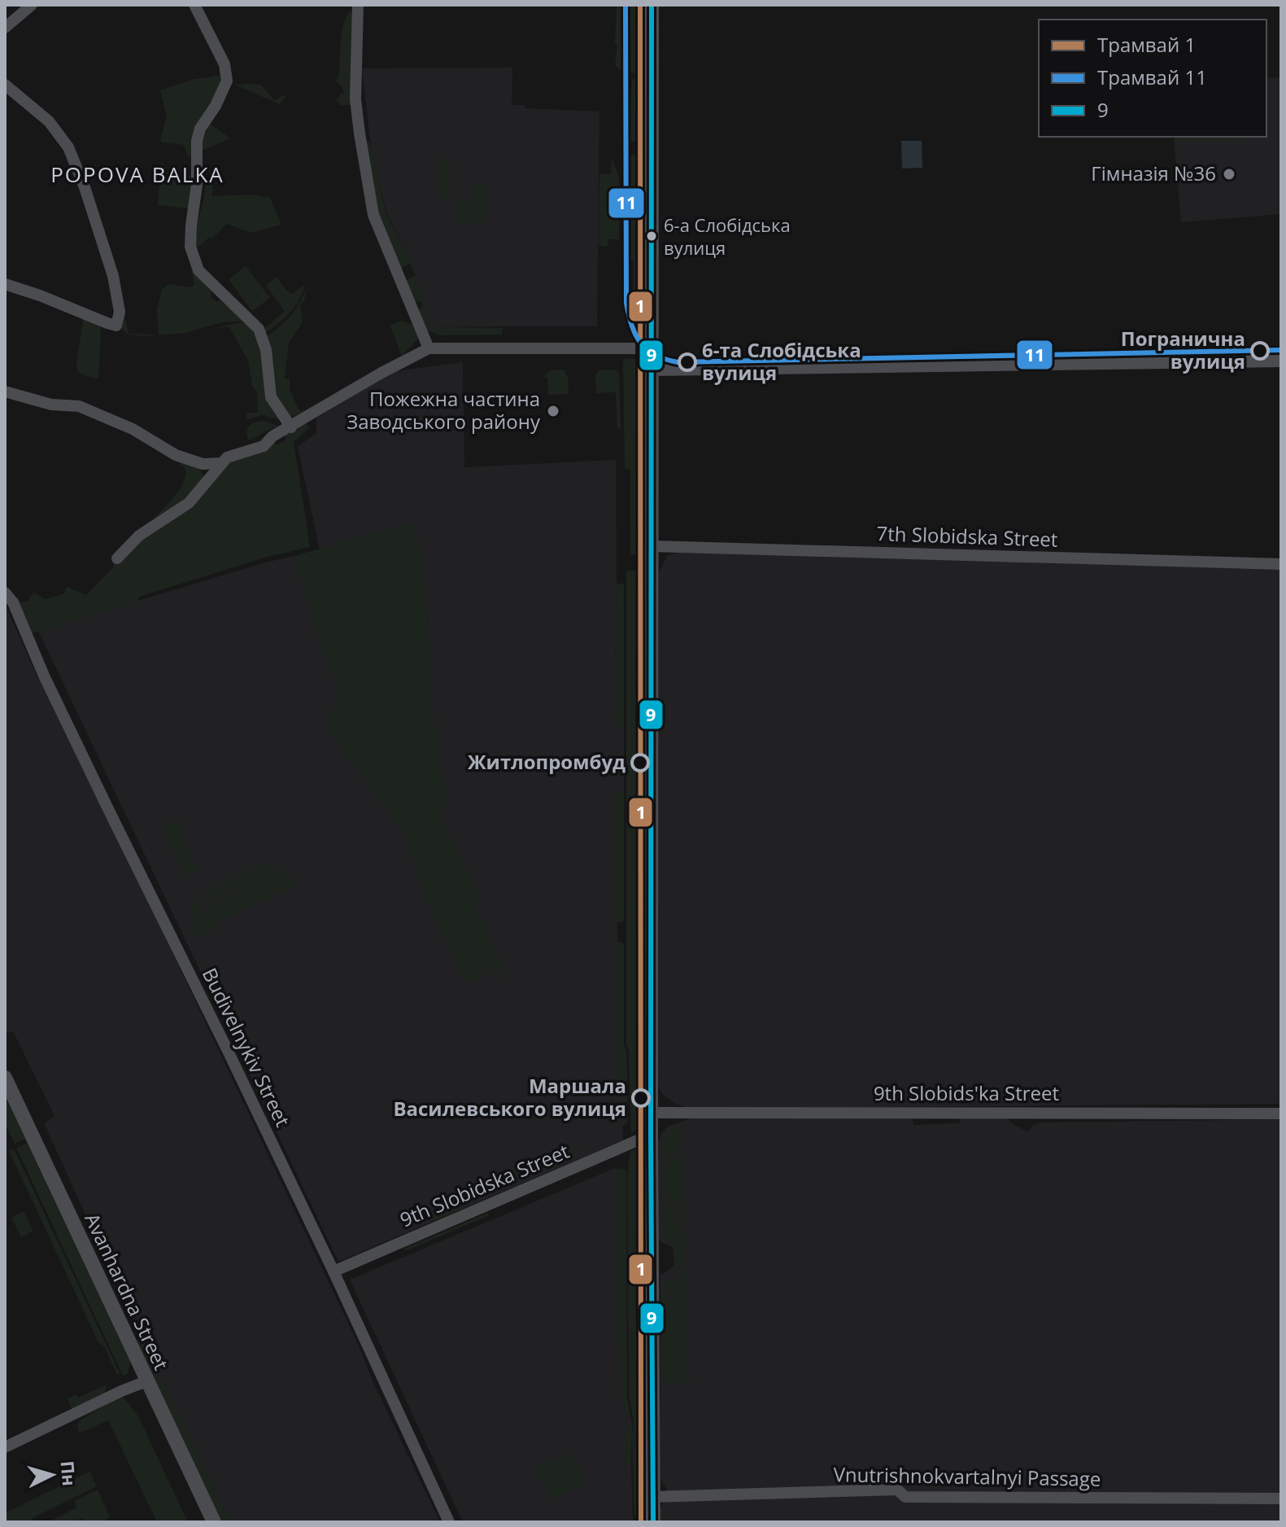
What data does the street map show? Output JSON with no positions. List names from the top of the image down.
{
  "streets": {
    "street": [
      "7th Slobidska Street",
      "Budivelnykiv Street",
      "9th Slobids'ka Street",
      "9th Slobidska Street",
      "Avanhardna Street",
      "Vnutrishnokvartalnyi Passage"
    ]
  },
  "crossings": [
    ["Budivelnykiv Street", "9th Slobidska Street"]
  ],
  "districts": ["POPOVA BALKA"],
  "places": [
    "Гімназія №36",
    "6-а Слобідська вулиця",
    "Погранична вулиця",
    "6-та Слобідська вулиця",
    "Пожежна частина Заводського району",
    "Житлопромбуд",
    "Маршала Василевського вулиця"
  ],
  "lines": ["tram line 1", "tram line 11", "transit line 9"],
  "legend": ["Трамвай 1", "Трамвай 11", "9"],
  "north": "right"
}
